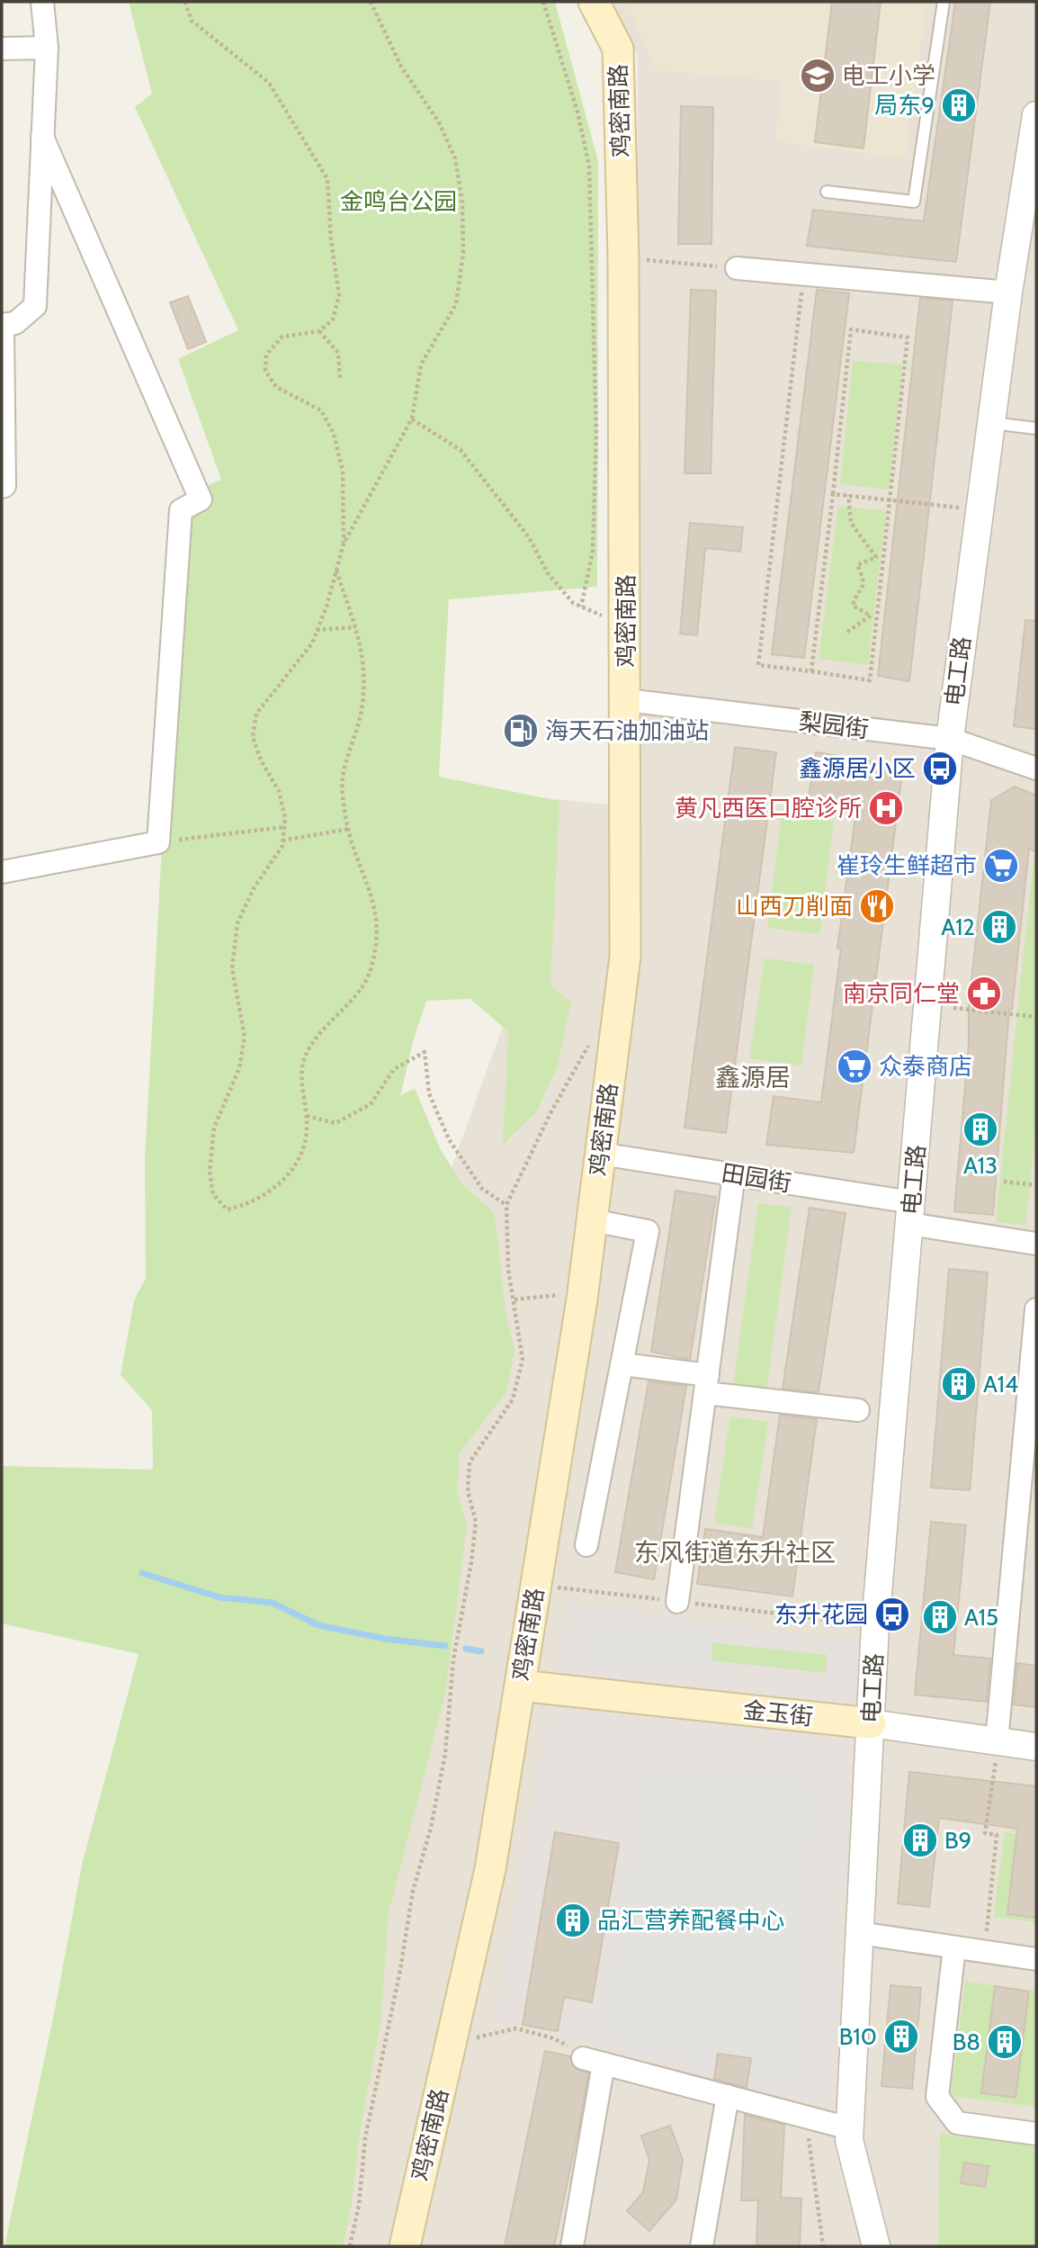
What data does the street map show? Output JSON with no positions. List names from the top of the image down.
{
  "streets": {
    "main road": ["鸡密南路", "金玉街"],
    "street": ["电工路", "梨园街", "田园街"]
  },
  "crossings": [
    ["鸡密南路", "梨园街"],
    ["鸡密南路", "田园街"],
    ["鸡密南路", "金玉街"],
    ["电工路", "梨园街"],
    ["电工路", "田园街"],
    ["电工路", "金玉街"]
  ],
  "districts": ["鑫源居", "东风街道东升社区"],
  "parks": ["金鸣台公园"],
  "places": {
    "school or university": ["电工小学"],
    "building": [
      "局东9",
      "A12",
      "A13",
      "A14",
      "A15",
      "B9",
      "品汇营养配餐中心",
      "B10",
      "B8"
    ],
    "fuel station": ["海天石油加油站"],
    "bus stop": ["鑫源居小区", "东升花园"],
    "hospital": ["黄凡西医口腔诊所"],
    "supermarket": ["崔玲生鲜超市", "众泰商店"],
    "restaurant": ["山西刀削面"],
    "pharmacy": ["南京同仁堂"]
  }
}
